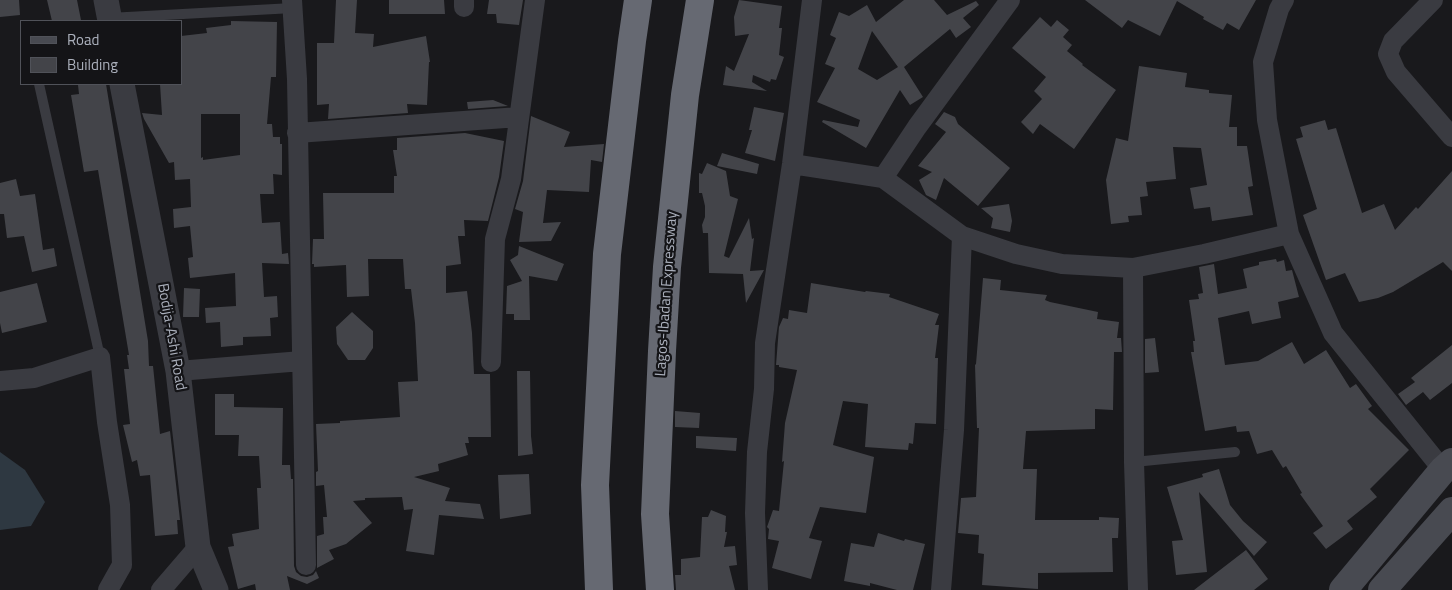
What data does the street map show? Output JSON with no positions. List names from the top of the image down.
{
  "streets": {
    "highway": ["Lagos-Ibadan Expressway"],
    "street": ["Bodija-Ashi Road"]
  },
  "legend": ["Road", "Building"]
}
